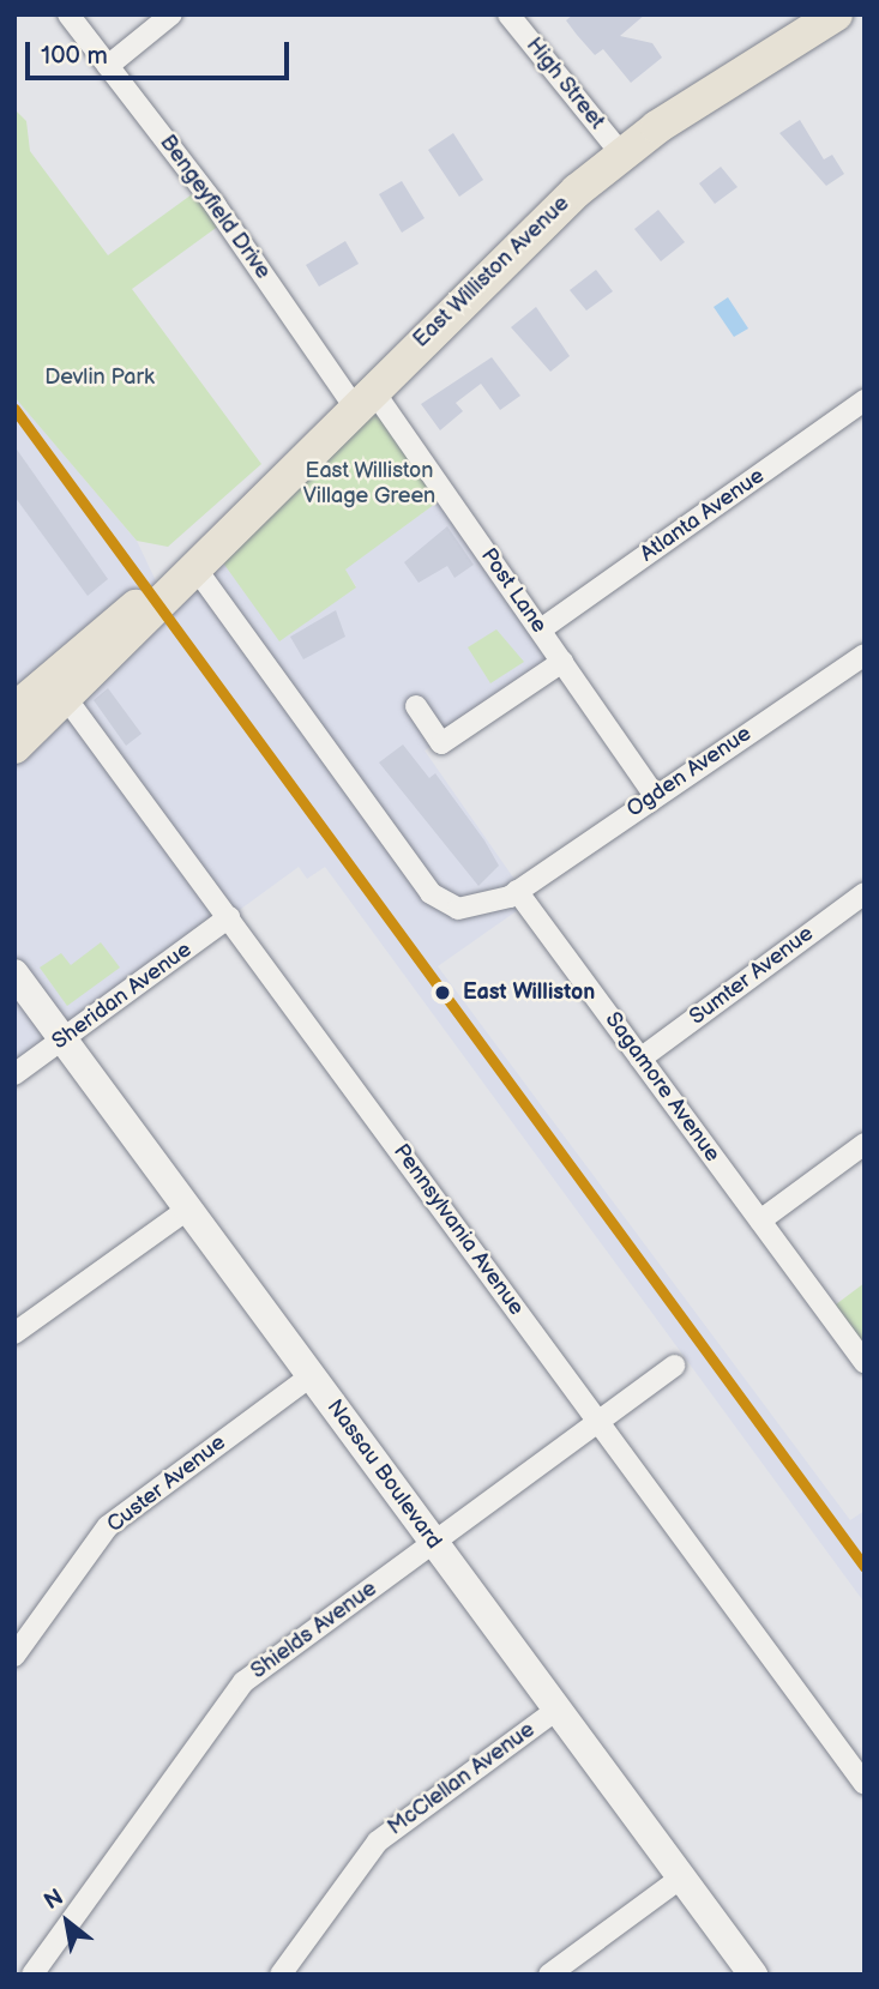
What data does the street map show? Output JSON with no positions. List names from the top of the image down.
{
  "streets": {
    "main road": ["East Williston Avenue"],
    "street": [
      "High Street",
      "Bengeyfield Drive",
      "Atlanta Avenue",
      "Post Lane",
      "Ogden Avenue",
      "Sumter Avenue",
      "Sheridan Avenue",
      "Sagamore Avenue",
      "Pennsylvania Avenue",
      "Nassau Boulevard",
      "Custer Avenue",
      "Shields Avenue",
      "McClellan Avenue"
    ]
  },
  "crossings": [
    ["High Street", "East Williston Avenue"],
    ["Bengeyfield Drive", "East Williston Avenue"],
    ["Bengeyfield Drive", "Post Lane"],
    ["East Williston Avenue", "Post Lane"],
    ["East Williston Avenue", "Pennsylvania Avenue"],
    ["Atlanta Avenue", "Post Lane"],
    ["Post Lane", "Ogden Avenue"],
    ["Ogden Avenue", "Sagamore Avenue"],
    ["Sumter Avenue", "Sagamore Avenue"],
    ["Sheridan Avenue", "Pennsylvania Avenue"],
    ["Sheridan Avenue", "Nassau Boulevard"],
    ["Pennsylvania Avenue", "Shields Avenue"],
    ["Nassau Boulevard", "Custer Avenue"],
    ["Nassau Boulevard", "Shields Avenue"],
    ["Nassau Boulevard", "McClellan Avenue"]
  ],
  "parks": ["Devlin Park", "East Williston Village Green"],
  "places": ["East Williston"],
  "scale_bar": "100 m",
  "north": "top left"
}
